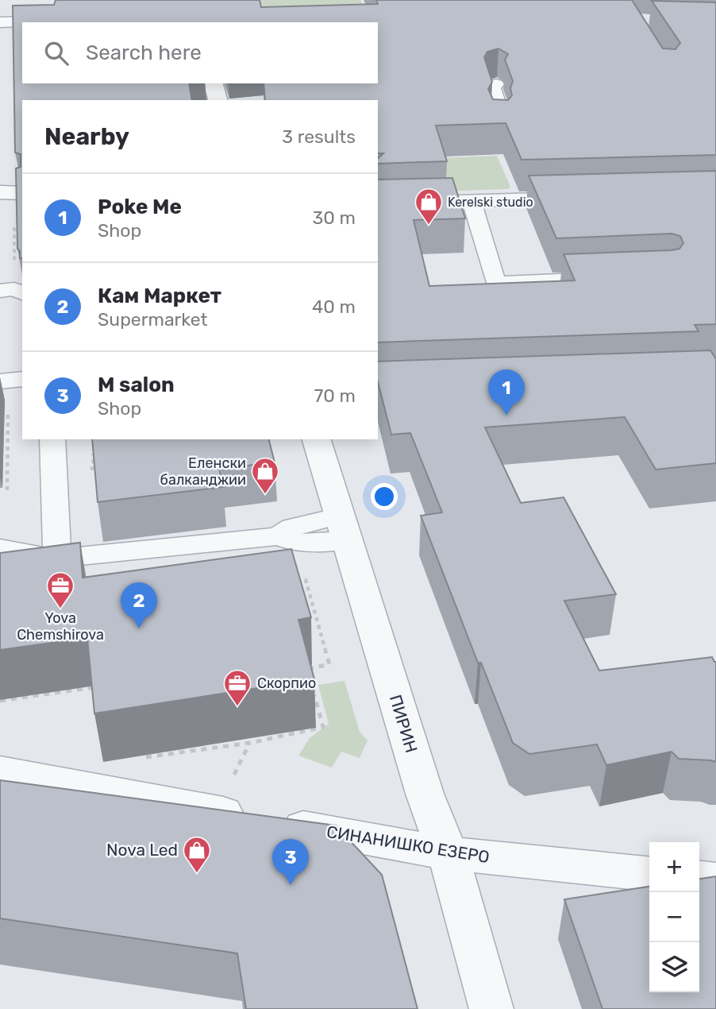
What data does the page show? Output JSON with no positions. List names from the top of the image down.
{
  "streets": {
    "street": ["ПИРИН", "СИНАНИШКО ЕЗЕРО"]
  },
  "crossings": [
    ["ПИРИН", "СИНАНИШКО ЕЗЕРО"]
  ],
  "places": {
    "shop": ["Kerelski studio", "Еленски балканджии", "Nova Led"],
    "office": ["Yova Chemshirova", "Скорпио"]
  },
  "page": {
    "search": "Search here",
    "heading": ["Nearby", "3 results"],
    "list": [
      {
        "mark": "1",
        "name": "Poke Me",
        "note": "Shop",
        "value": "30 m"
      },
      {
        "mark": "2",
        "name": "Кам Маркет",
        "note": "Supermarket",
        "value": "40 m"
      },
      {
        "mark": "3",
        "name": "M salon",
        "note": "Shop",
        "value": "70 m"
      }
    ],
    "pins": ["1", "2", "3"],
    "map_buttons": ["+", "−"]
  }
}
